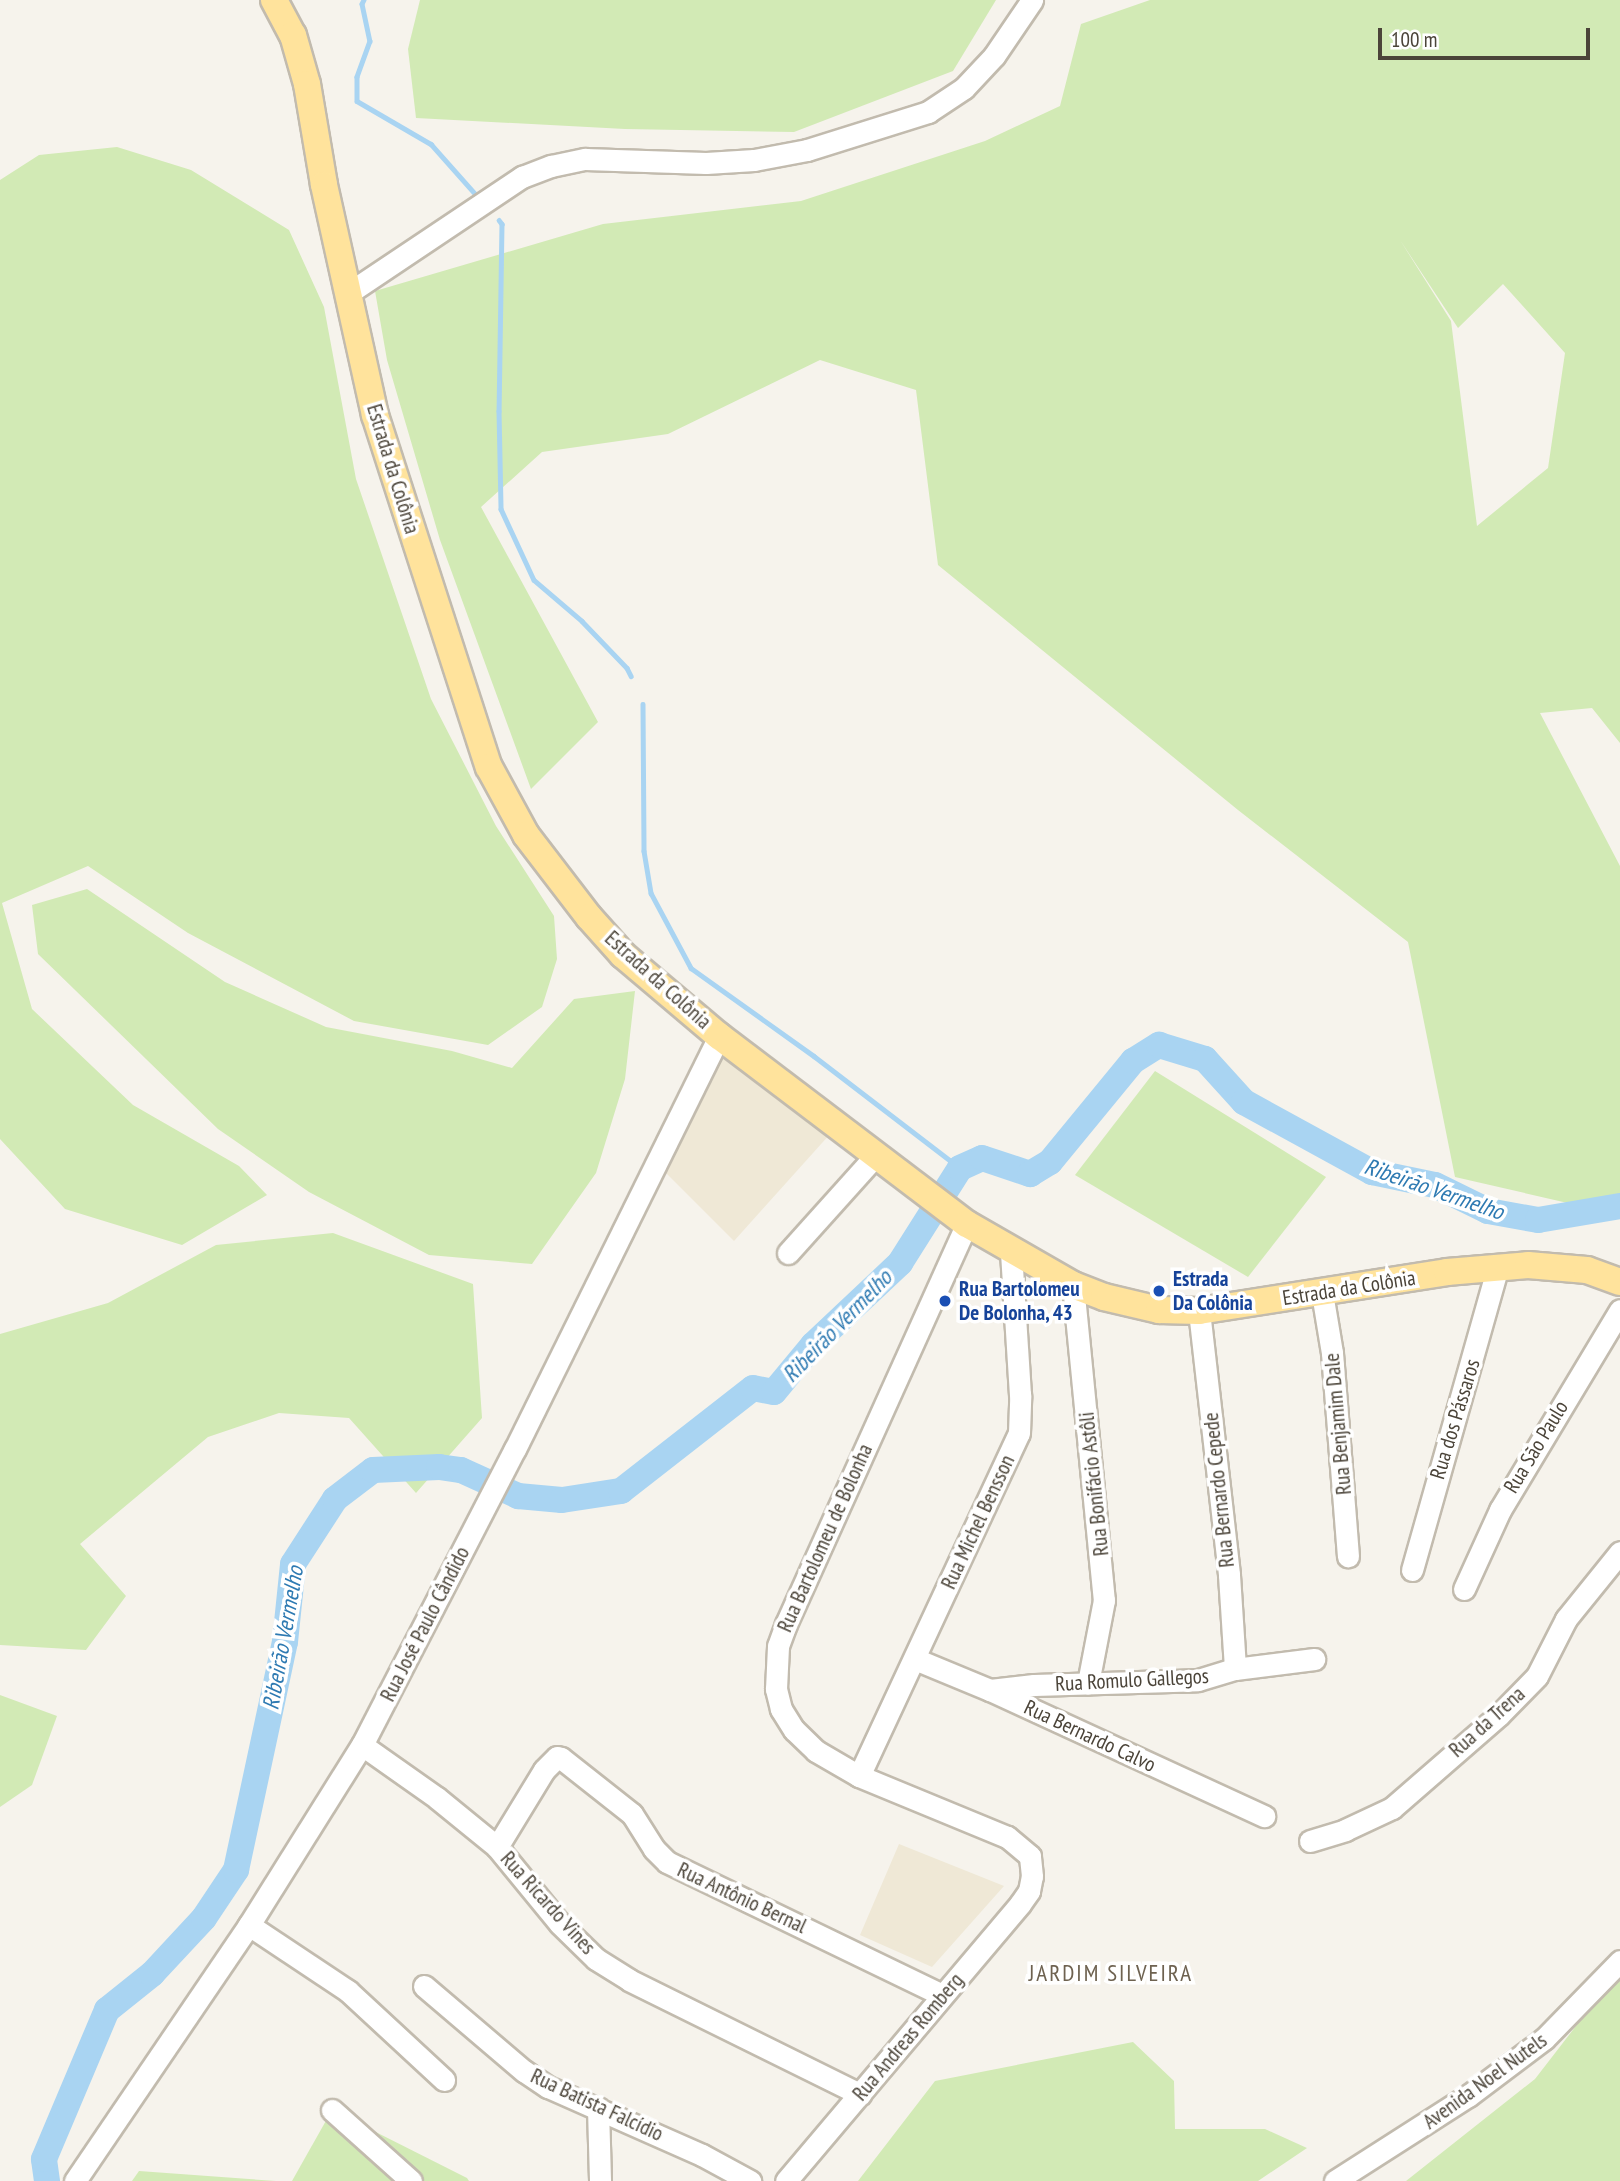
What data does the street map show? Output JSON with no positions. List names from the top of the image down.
{
  "streets": {
    "main road": ["Estrada da Colônia"],
    "street": [
      "Rua dos Pássaros",
      "Rua Benjamim Dale",
      "Rua São Paulo",
      "Rua Bonifácio Astôli",
      "Rua Bernardo Cepede",
      "Rua Michel Bensson",
      "Rua Bartolomeu de Bolonha",
      "Rua José Paulo Cândido",
      "Rua Romulo Gallegos",
      "Rua da Trena",
      "Rua Bernardo Calvo",
      "Rua Antônio Bernal",
      "Rua Ricardo Vines",
      "Rua Andreas Romberg",
      "Avenida Noel Nutels",
      "Rua Batista Falcídio"
    ]
  },
  "crossings": [
    ["Estrada da Colônia", "Rua dos Pássaros"],
    ["Estrada da Colônia", "Rua Benjamim Dale"],
    ["Estrada da Colônia", "Rua Bonifácio Astôli"],
    ["Estrada da Colônia", "Rua Bernardo Cepede"],
    ["Estrada da Colônia", "Rua Michel Bensson"],
    ["Estrada da Colônia", "Rua Bartolomeu de Bolonha"],
    ["Estrada da Colônia", "Rua José Paulo Cândido"],
    ["Rua Bonifácio Astôli", "Rua Romulo Gallegos"],
    ["Rua Bernardo Cepede", "Rua Romulo Gallegos"],
    ["Rua Michel Bensson", "Rua Bartolomeu de Bolonha"],
    ["Rua Michel Bensson", "Rua Bernardo Calvo"],
    ["Rua Bartolomeu de Bolonha", "Rua Andreas Romberg"],
    ["Rua José Paulo Cândido", "Rua Ricardo Vines"],
    ["Rua Romulo Gallegos", "Rua Bernardo Calvo"],
    ["Rua Antônio Bernal", "Rua Ricardo Vines"],
    ["Rua Antônio Bernal", "Rua Andreas Romberg"],
    ["Rua Ricardo Vines", "Rua Andreas Romberg"]
  ],
  "districts": ["JARDIM SILVEIRA"],
  "water": ["Ribeirão Vermelho"],
  "places": ["Estrada Da Colônia", "Rua Bartolomeu De Bolonha, 43"],
  "scale_bar": "100 m"
}
